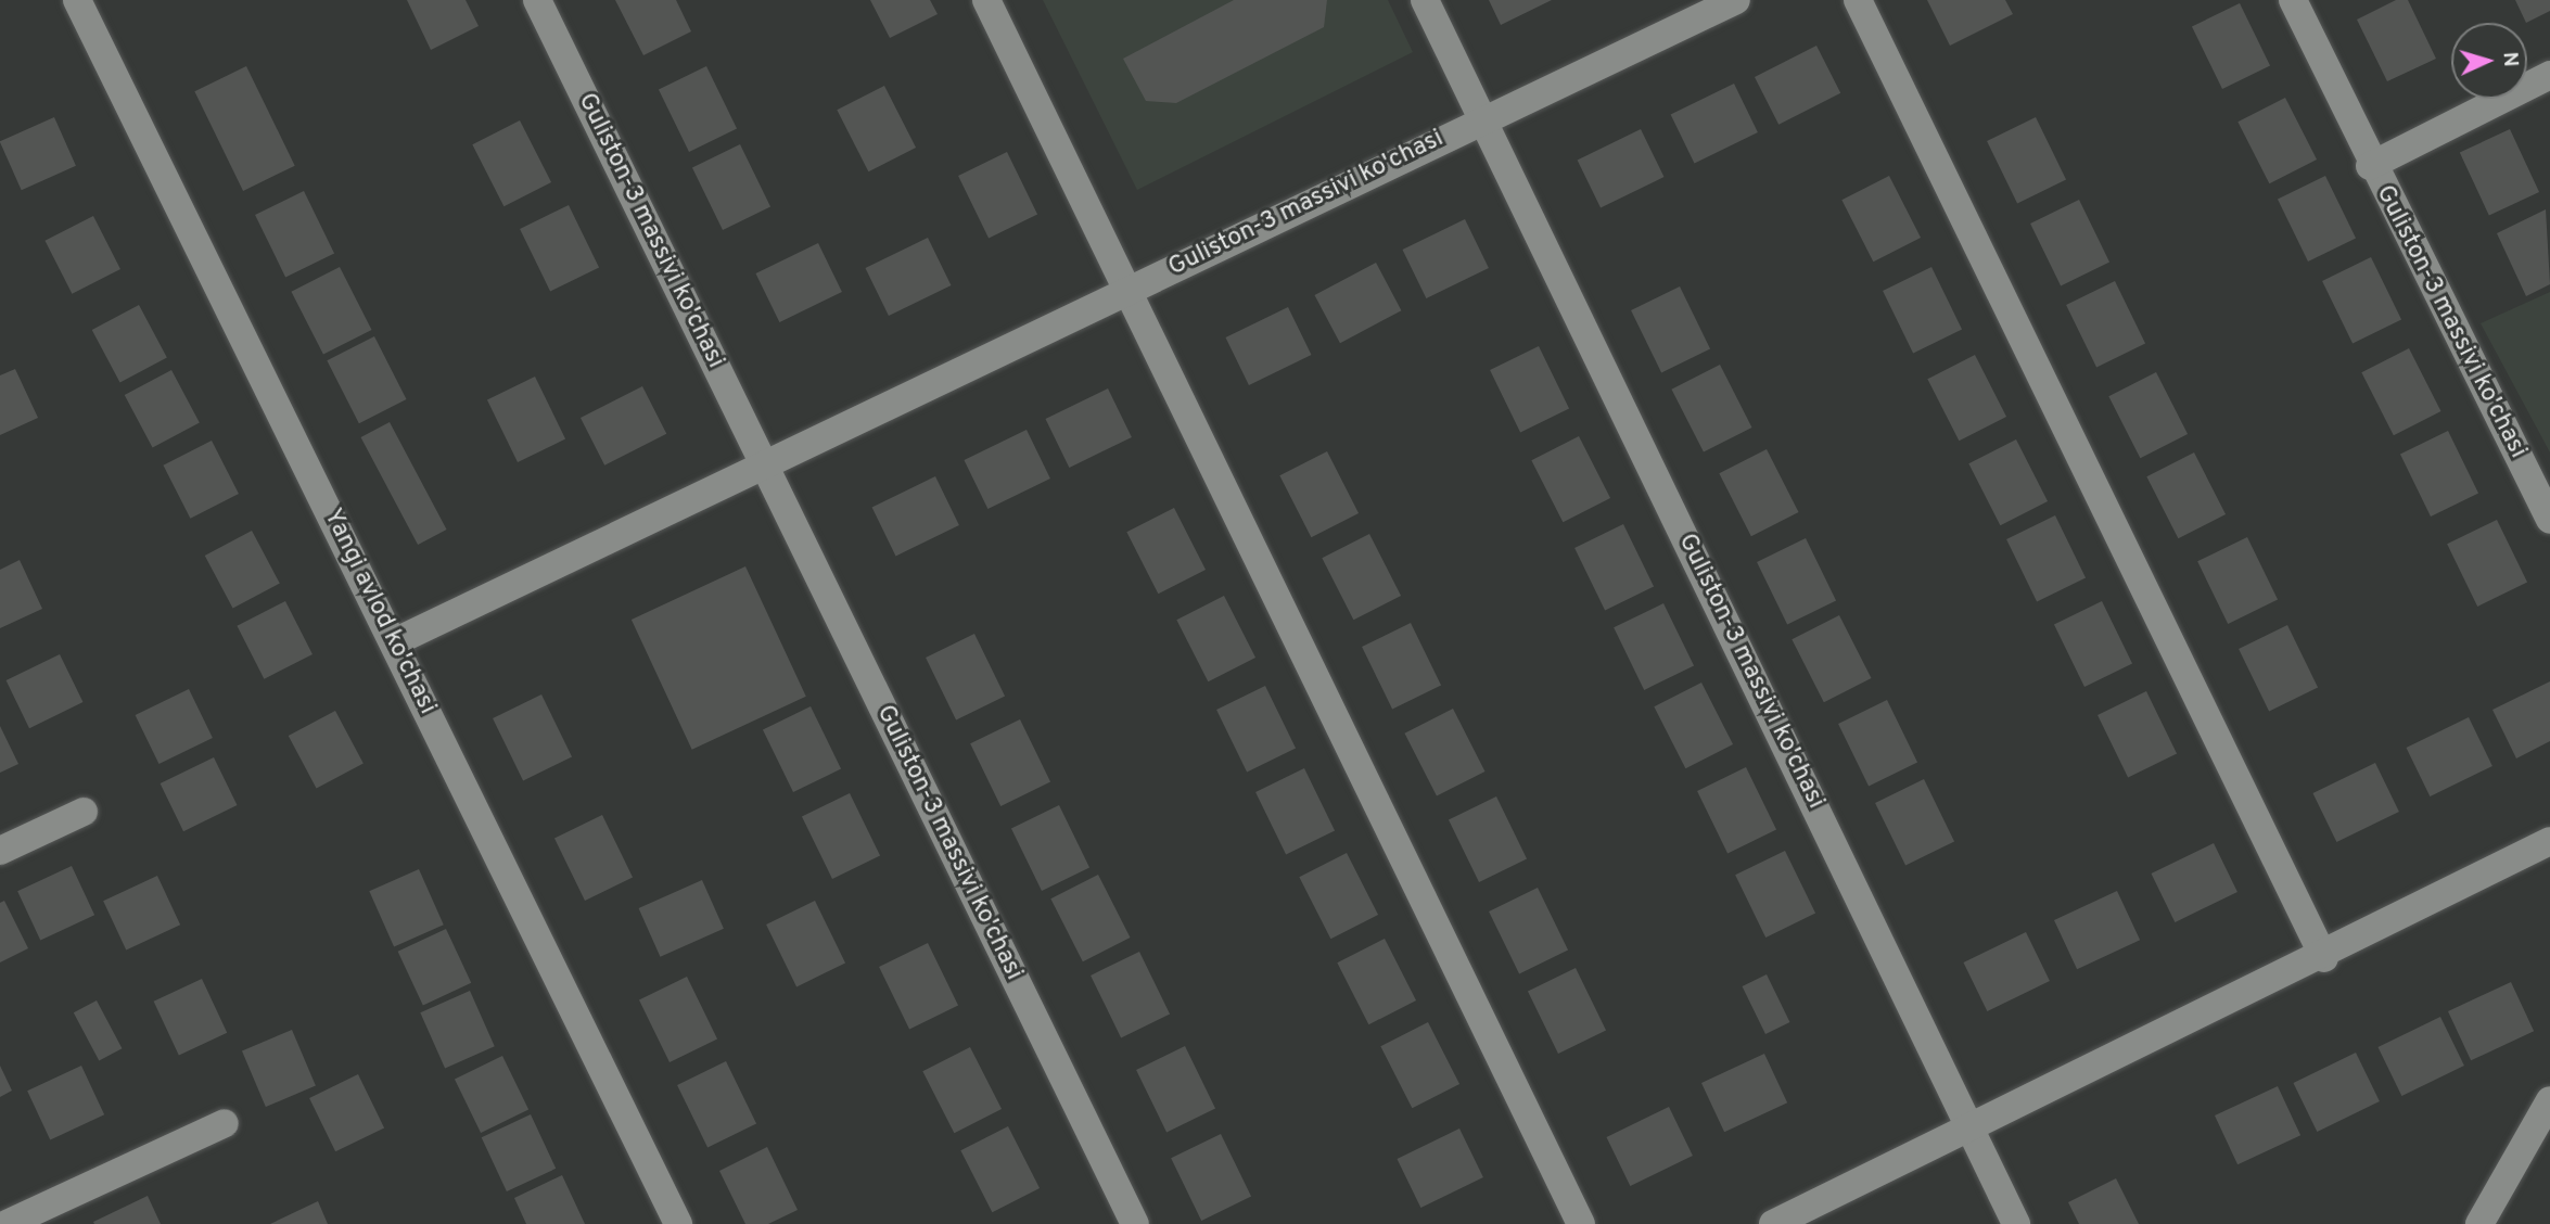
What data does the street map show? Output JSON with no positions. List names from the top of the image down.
{
  "streets": {
    "street": ["Guliston-3 massivi ko'chasi", "Yangi avlod ko'chasi"]
  },
  "crossings": [
    ["Guliston-3 massivi ko'chasi", "Yangi avlod ko'chasi"]
  ],
  "north": "right"
}
